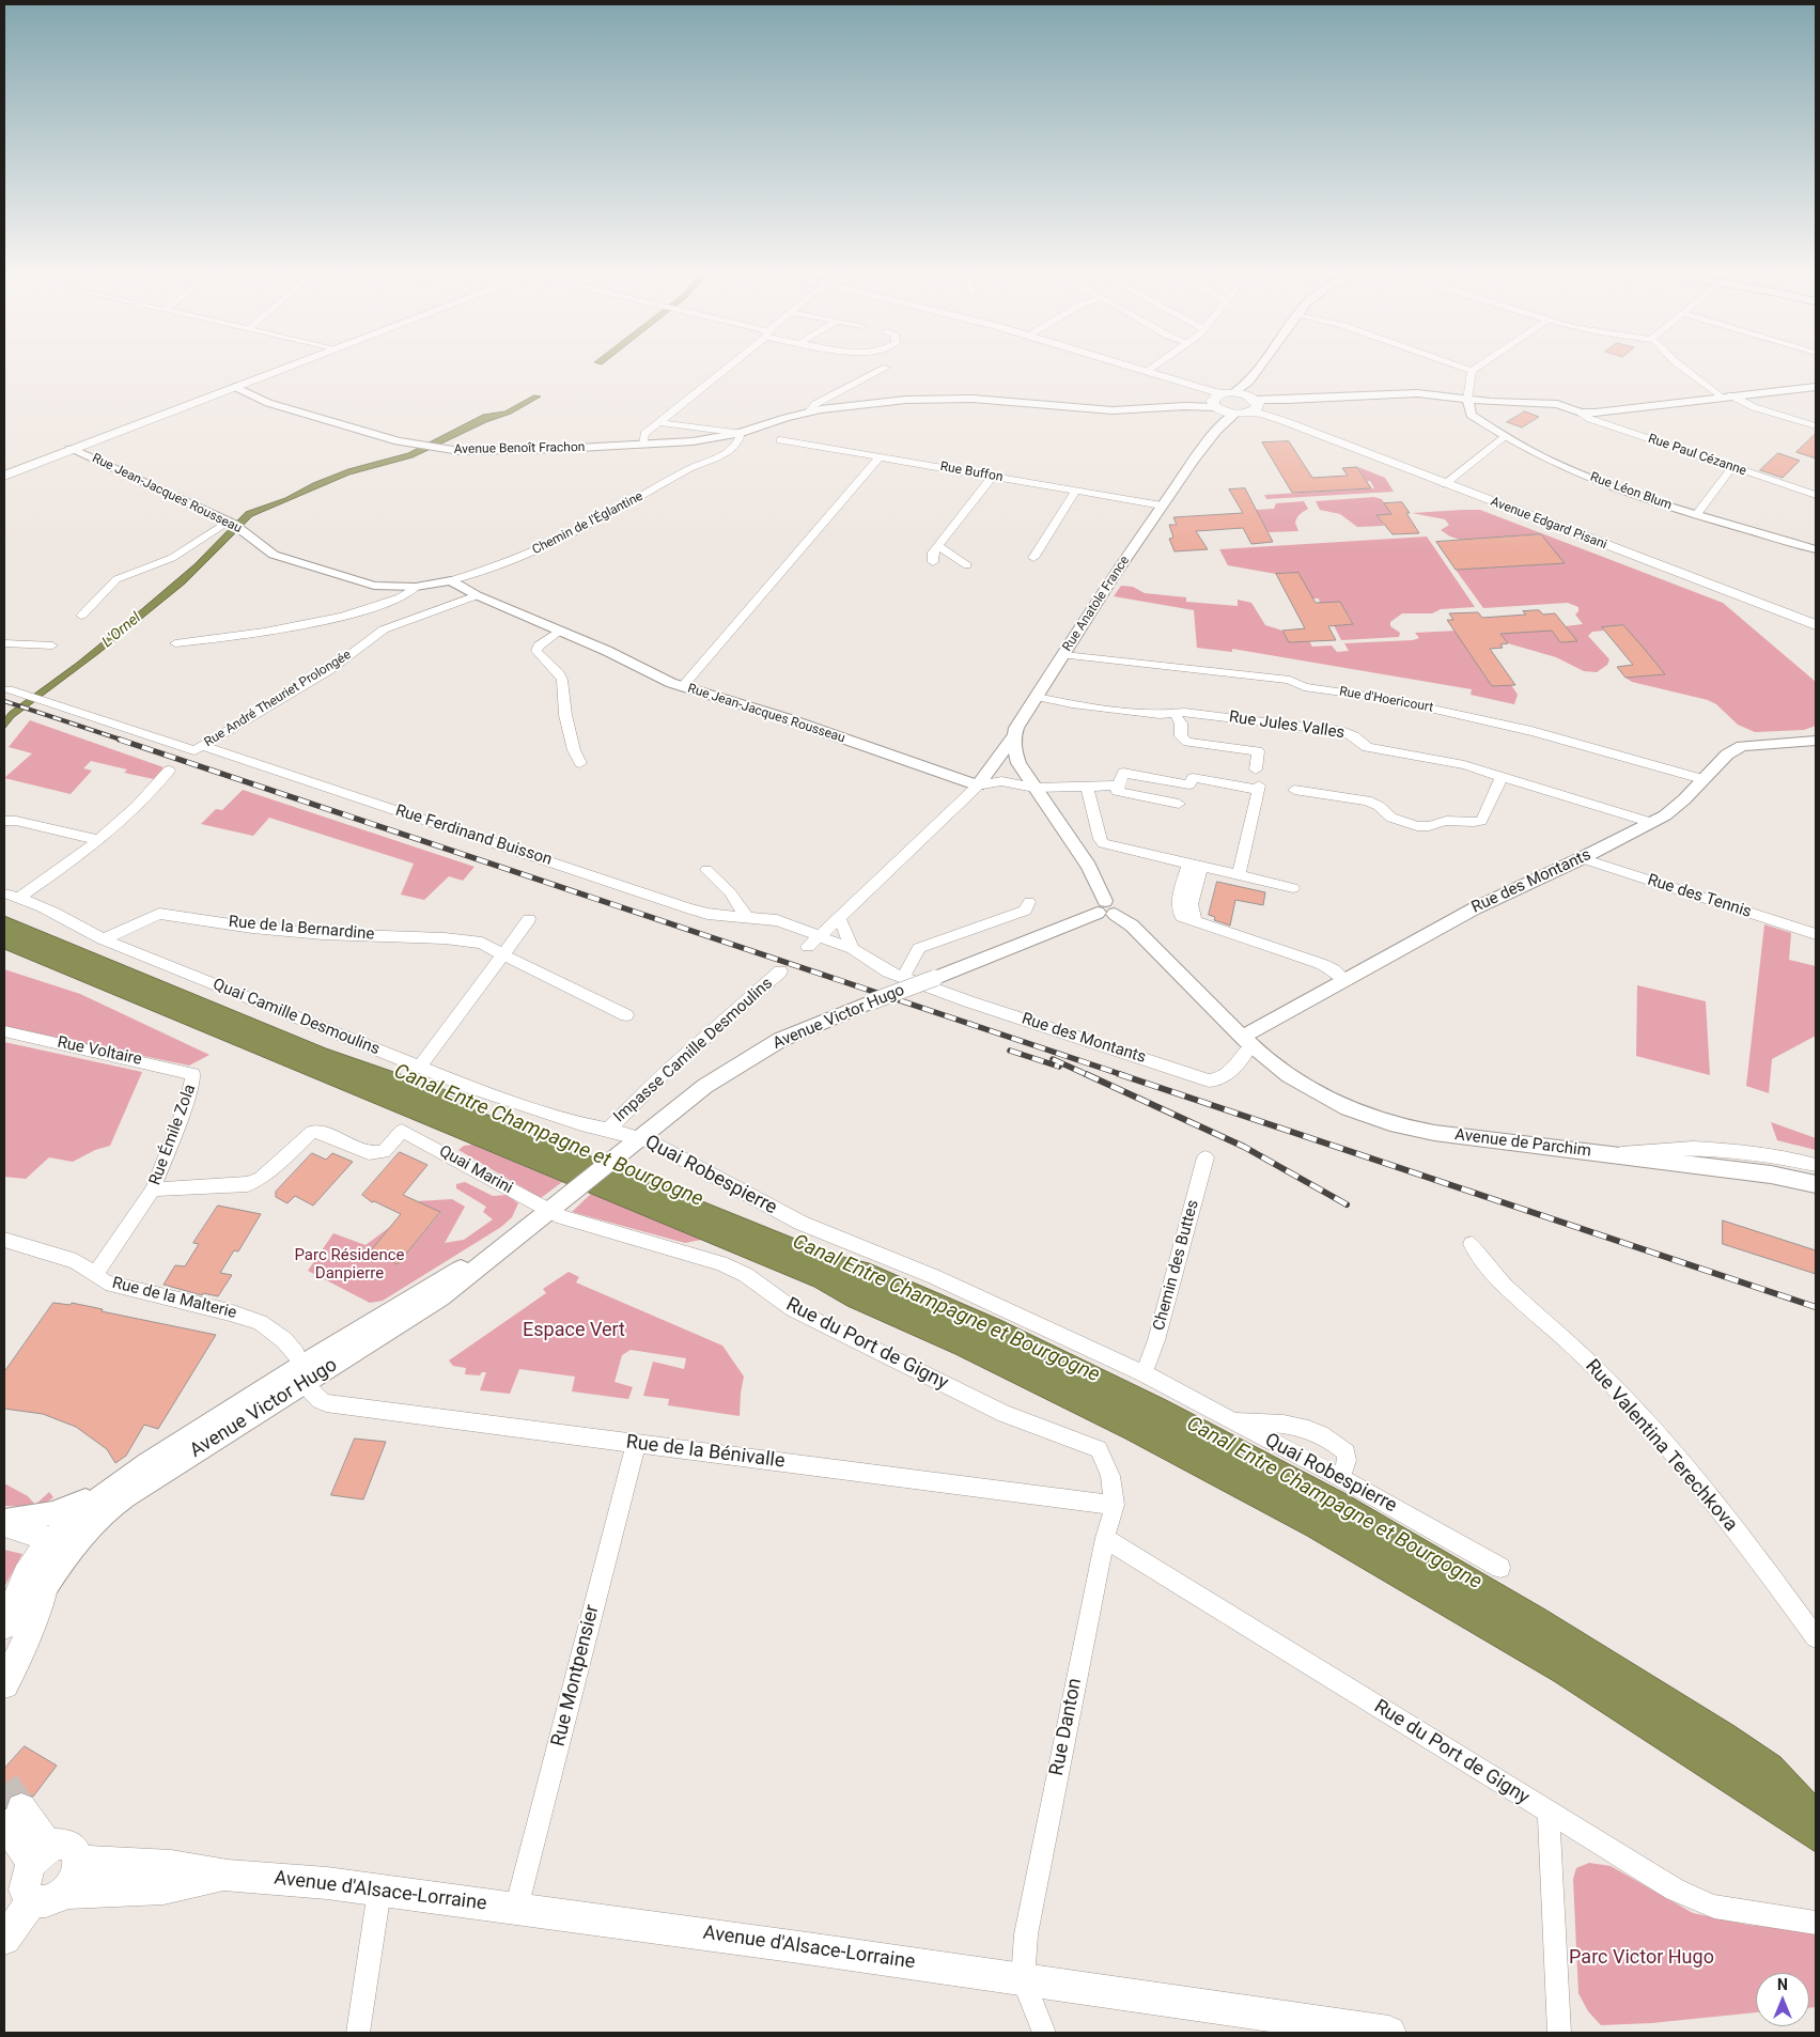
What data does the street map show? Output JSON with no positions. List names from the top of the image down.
{
  "streets": {
    "main road": ["Avenue Edgard Pisani", "Avenue d'Alsace-Lorraine"],
    "street": [
      "Avenue Benoît Frachon",
      "Rue Paul Cézanne",
      "Rue Buffon",
      "Rue Léon Blum",
      "Rue Jean-Jacques Rousseau",
      "Chemin de l'Églantine",
      "Rue Anatole France",
      "Rue André Theuriet Prolongée",
      "Rue d'Hoericourt",
      "Rue Jules Valles",
      "Rue Ferdinand Buisson",
      "Rue des Montants",
      "Rue des Tennis",
      "Rue de la Bernardine",
      "Quai Camille Desmoulins",
      "Avenue Victor Hugo",
      "Impasse Camille Desmoulins",
      "Rue Voltaire",
      "Rue Émile Zola",
      "Avenue de Parchim",
      "Quai Marini",
      "Quai Robespierre",
      "Chemin des Buttes",
      "Rue de la Malterie",
      "Rue du Port de Gigny",
      "Rue Valentina Terechkova",
      "Rue de la Bénivalle",
      "Rue Montpensier",
      "Rue Danton"
    ]
  },
  "crossings": [
    ["Avenue Benoît Frachon", "Chemin de l'Églantine"],
    ["Avenue Benoît Frachon", "Rue Anatole France"],
    ["Rue Buffon", "Rue Anatole France"],
    ["Rue Jean-Jacques Rousseau", "Chemin de l'Églantine"],
    ["Rue Jean-Jacques Rousseau", "Rue Anatole France"],
    ["Rue Jean-Jacques Rousseau", "Rue André Theuriet Prolongée"],
    ["Rue Anatole France", "Rue d'Hoericourt"],
    ["Rue Anatole France", "Rue Jules Valles"],
    ["Rue Anatole France", "Rue Ferdinand Buisson"],
    ["Rue Anatole France", "Rue des Montants"],
    ["Rue André Theuriet Prolongée", "Rue Ferdinand Buisson"],
    ["Rue d'Hoericourt", "Rue des Montants"],
    ["Rue Jules Valles", "Rue des Montants"],
    ["Rue Ferdinand Buisson", "Rue des Montants"],
    ["Rue des Montants", "Rue des Tennis"],
    ["Rue des Montants", "Avenue de Parchim"],
    ["Rue de la Bernardine", "Quai Camille Desmoulins"],
    ["Quai Camille Desmoulins", "Impasse Camille Desmoulins"],
    ["Quai Camille Desmoulins", "Quai Robespierre"],
    ["Avenue Victor Hugo", "Quai Marini"],
    ["Avenue Victor Hugo", "Quai Robespierre"],
    ["Avenue Victor Hugo", "Rue de la Malterie"],
    ["Avenue Victor Hugo", "Rue du Port de Gigny"],
    ["Avenue Victor Hugo", "Rue de la Bénivalle"],
    ["Impasse Camille Desmoulins", "Quai Robespierre"],
    ["Rue Voltaire", "Rue Émile Zola"],
    ["Rue Émile Zola", "Quai Marini"],
    ["Rue Émile Zola", "Rue de la Malterie"],
    ["Quai Marini", "Rue du Port de Gigny"],
    ["Quai Robespierre", "Chemin des Buttes"],
    ["Rue de la Malterie", "Rue de la Bénivalle"],
    ["Rue du Port de Gigny", "Rue Danton"],
    ["Rue de la Bénivalle", "Rue Montpensier"],
    ["Rue de la Bénivalle", "Rue Danton"],
    ["Rue Montpensier", "Avenue d'Alsace-Lorraine"],
    ["Rue Danton", "Avenue d'Alsace-Lorraine"]
  ],
  "water": ["L'Ornel", "Canal Entre Champagne et Bourgogne"],
  "parks": ["Parc Résidence Danpierre", "Espace Vert", "Parc Victor Hugo"],
  "north": "top"
}
